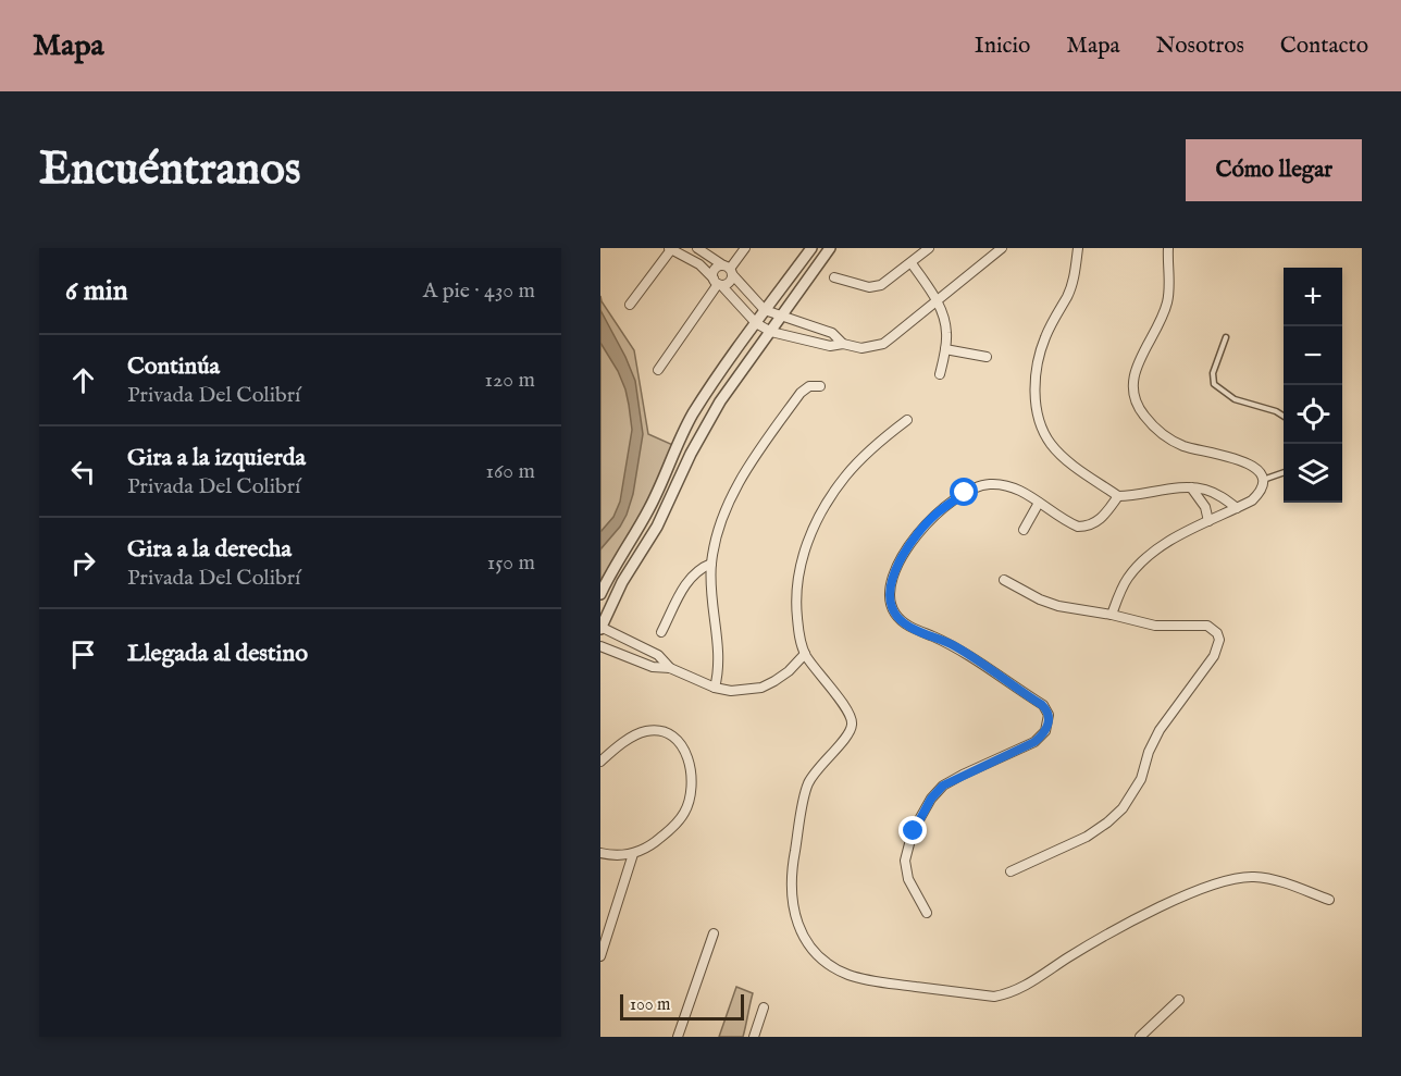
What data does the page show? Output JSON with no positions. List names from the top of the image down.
{
  "scale_bar": "100 m",
  "page": {
    "header": "Mapa",
    "nav": [
      "Inicio",
      "Mapa",
      "Nosotros",
      "Contacto"
    ],
    "buttons": "Cómo llegar",
    "title": "Encuéntranos",
    "heading": ["6 min", "A pie · 430 m"],
    "map_buttons": ["+", "−"],
    "list": [
      ["Continúa", "Privada Del Colibrí", "120 m"],
      ["Gira a la izquierda", "Privada Del Colibrí", "160 m"],
      ["Gira a la derecha", "Privada Del Colibrí", "150 m"],
      "Llegada al destino"
    ],
    "scale": "100 m"
  }
}
